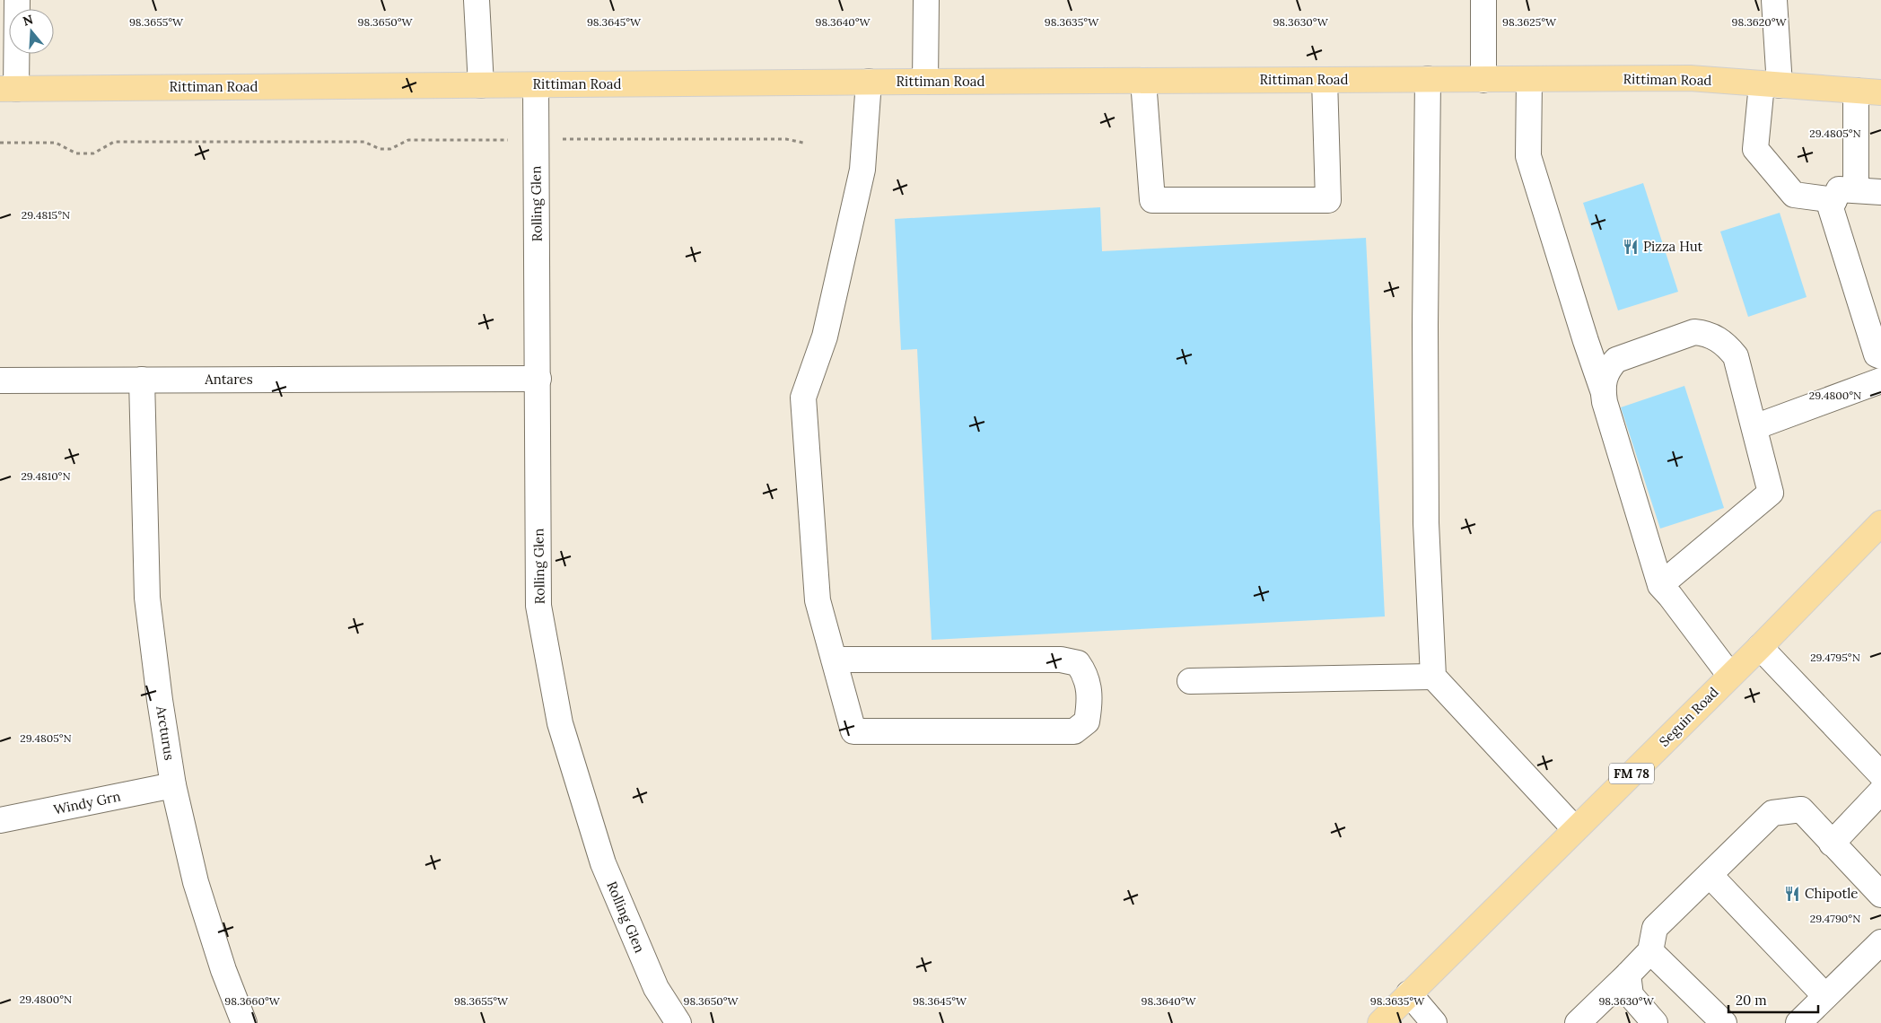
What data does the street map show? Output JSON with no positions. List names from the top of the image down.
{
  "streets": {
    "main road": ["Rittiman Road", "Seguin Road", "FM 78"],
    "street": [
      "Rolling Glen",
      "Antares",
      "Arcturus",
      "Windy Grn"
    ]
  },
  "crossings": [
    ["Rittiman Road", "Rolling Glen"],
    ["Rolling Glen", "Antares"],
    ["Antares", "Arcturus"],
    ["Arcturus", "Windy Grn"]
  ],
  "places": {
    "restaurant": ["Pizza Hut", "Chipotle"]
  },
  "scale_bar": "20 m",
  "north": "top",
  "coordinates": [
    "98.3620°W",
    "98.3655°W",
    "98.3650°W",
    "98.3645°W",
    "98.3640°W",
    "98.3635°W",
    "98.3630°W",
    "98.3625°W",
    "29.4805°N",
    "29.4815°N",
    "29.4800°N",
    "29.4810°N",
    "29.4795°N",
    "29.4790°N",
    "98.3660°W"
  ]
}
